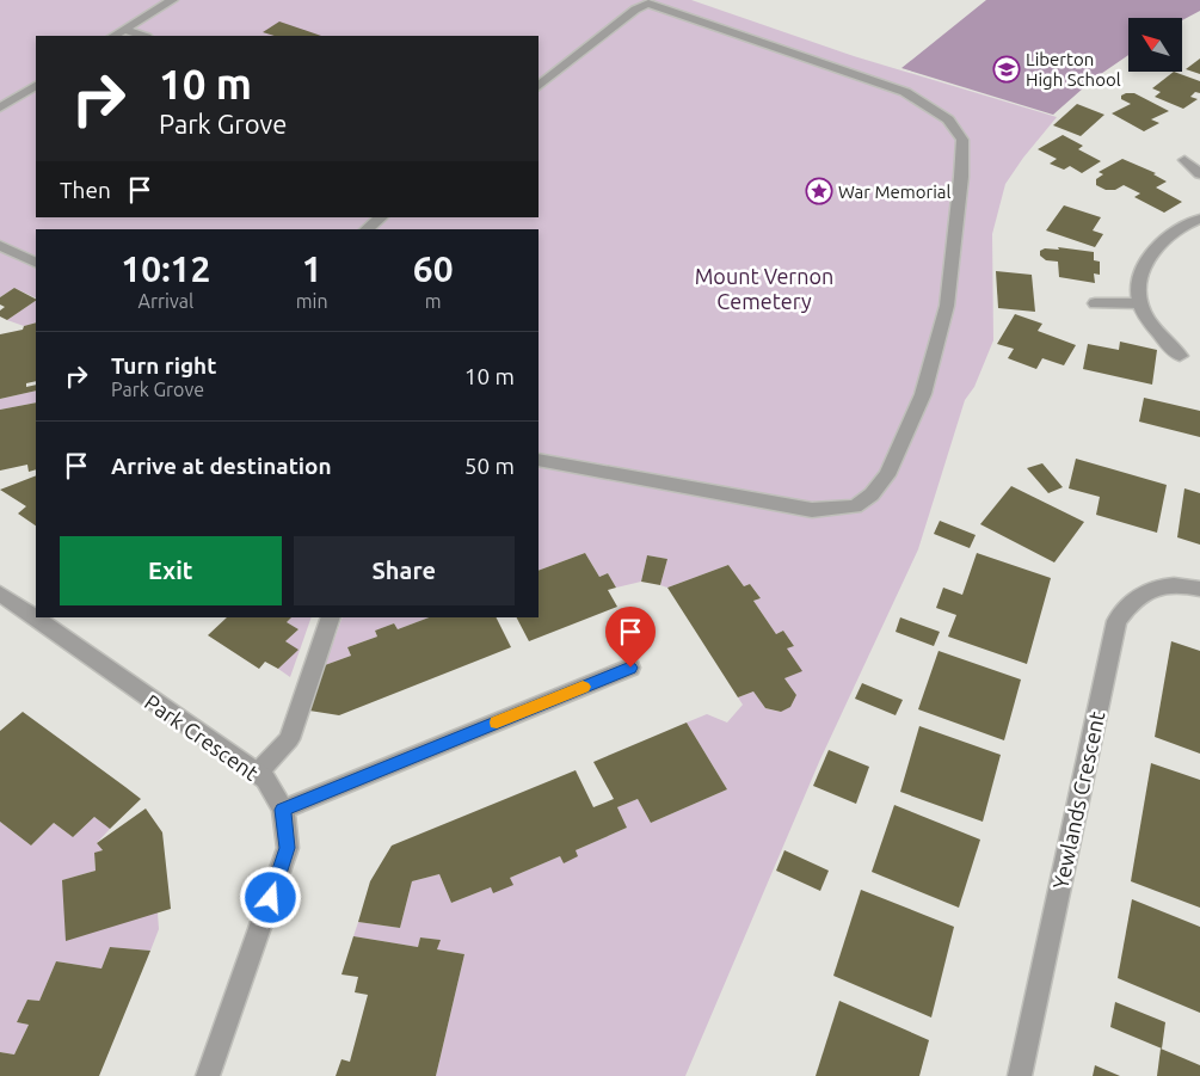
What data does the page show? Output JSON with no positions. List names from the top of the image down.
{
  "streets": {
    "street": ["Park Crescent", "Yewlands Crescent"]
  },
  "parks": ["Mount Vernon Cemetery"],
  "places": {
    "school or university": ["Liberton High School"],
    "place": ["War Memorial"]
  },
  "north": "top left",
  "page": {
    "turn": ["10 m", "Park Grove"],
    "then": "Then",
    "eta": [
      "10:12",
      "Arrival",
      "1",
      "min",
      "60",
      "m"
    ],
    "list": [
      {
        "name": "Turn right",
        "note": "Park Grove",
        "value": "10 m"
      },
      {
        "name": "Arrive at destination",
        "value": "50 m"
      }
    ],
    "buttons": ["Exit", "Share"]
  }
}
